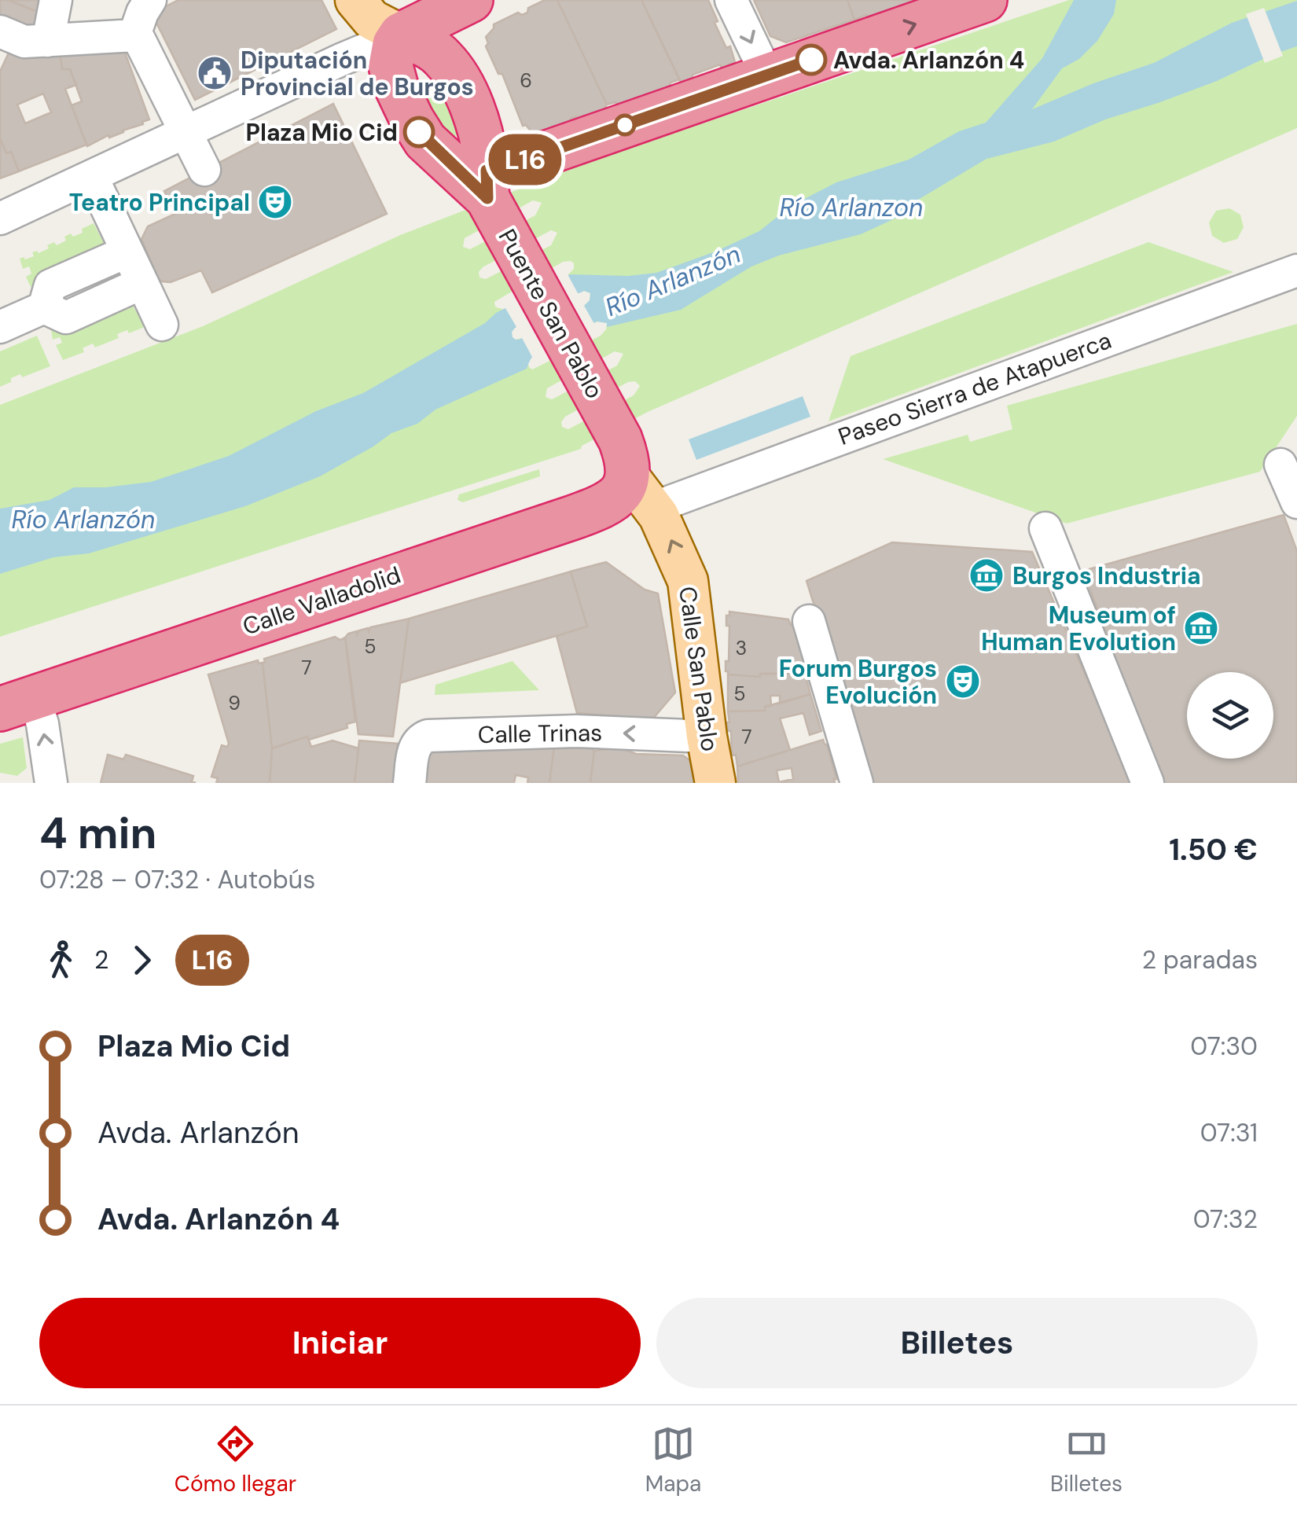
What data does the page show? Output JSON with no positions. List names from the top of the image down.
{
  "streets": {
    "highway": ["Puente San Pablo", "Calle Valladolid"],
    "main road": ["Calle San Pablo"],
    "street": ["Paseo Sierra de Atapuerca", "Calle Trinas"]
  },
  "crossings": [
    ["Puente San Pablo", "Paseo Sierra de Atapuerca"],
    ["Puente San Pablo", "Calle Valladolid"],
    ["Puente San Pablo", "Calle San Pablo"],
    ["Paseo Sierra de Atapuerca", "Calle Valladolid"],
    ["Paseo Sierra de Atapuerca", "Calle San Pablo"],
    ["Calle Valladolid", "Calle San Pablo"],
    ["Calle San Pablo", "Calle Trinas"]
  ],
  "one_way": ["Calle San Pablo", "Calle Trinas"],
  "water": ["Río Arlanzon", "Río Arlanzón"],
  "places": {
    "other": ["Avda. Arlanzón 4", "Plaza Mio Cid"],
    "public building": ["Diputación Provincial de Burgos"],
    "theatre": ["Teatro Principal", "Forum Burgos Evolución"],
    "museum": ["Burgos Industria", "Museum of Human Evolution"]
  },
  "lines": ["bus line L16"],
  "house_numbers": [
    "6",
    "5",
    "3",
    "7",
    "5",
    "9",
    "7"
  ],
  "page": {
    "on_map": "L16",
    "heading": ["4 min", "07:28 – 07:32 · Autobús", "1.50 €"],
    "legs": ["2", "L16", "2 paradas"],
    "list": [
      {
        "name": "Plaza Mio Cid",
        "value": "07:30"
      },
      {
        "name": "Avda. Arlanzón",
        "value": "07:31"
      },
      {
        "name": "Avda. Arlanzón 4",
        "value": "07:32"
      }
    ],
    "buttons": ["Iniciar", "Billetes"],
    "tabs": ["Cómo llegar", "Mapa", "Billetes"]
  }
}
